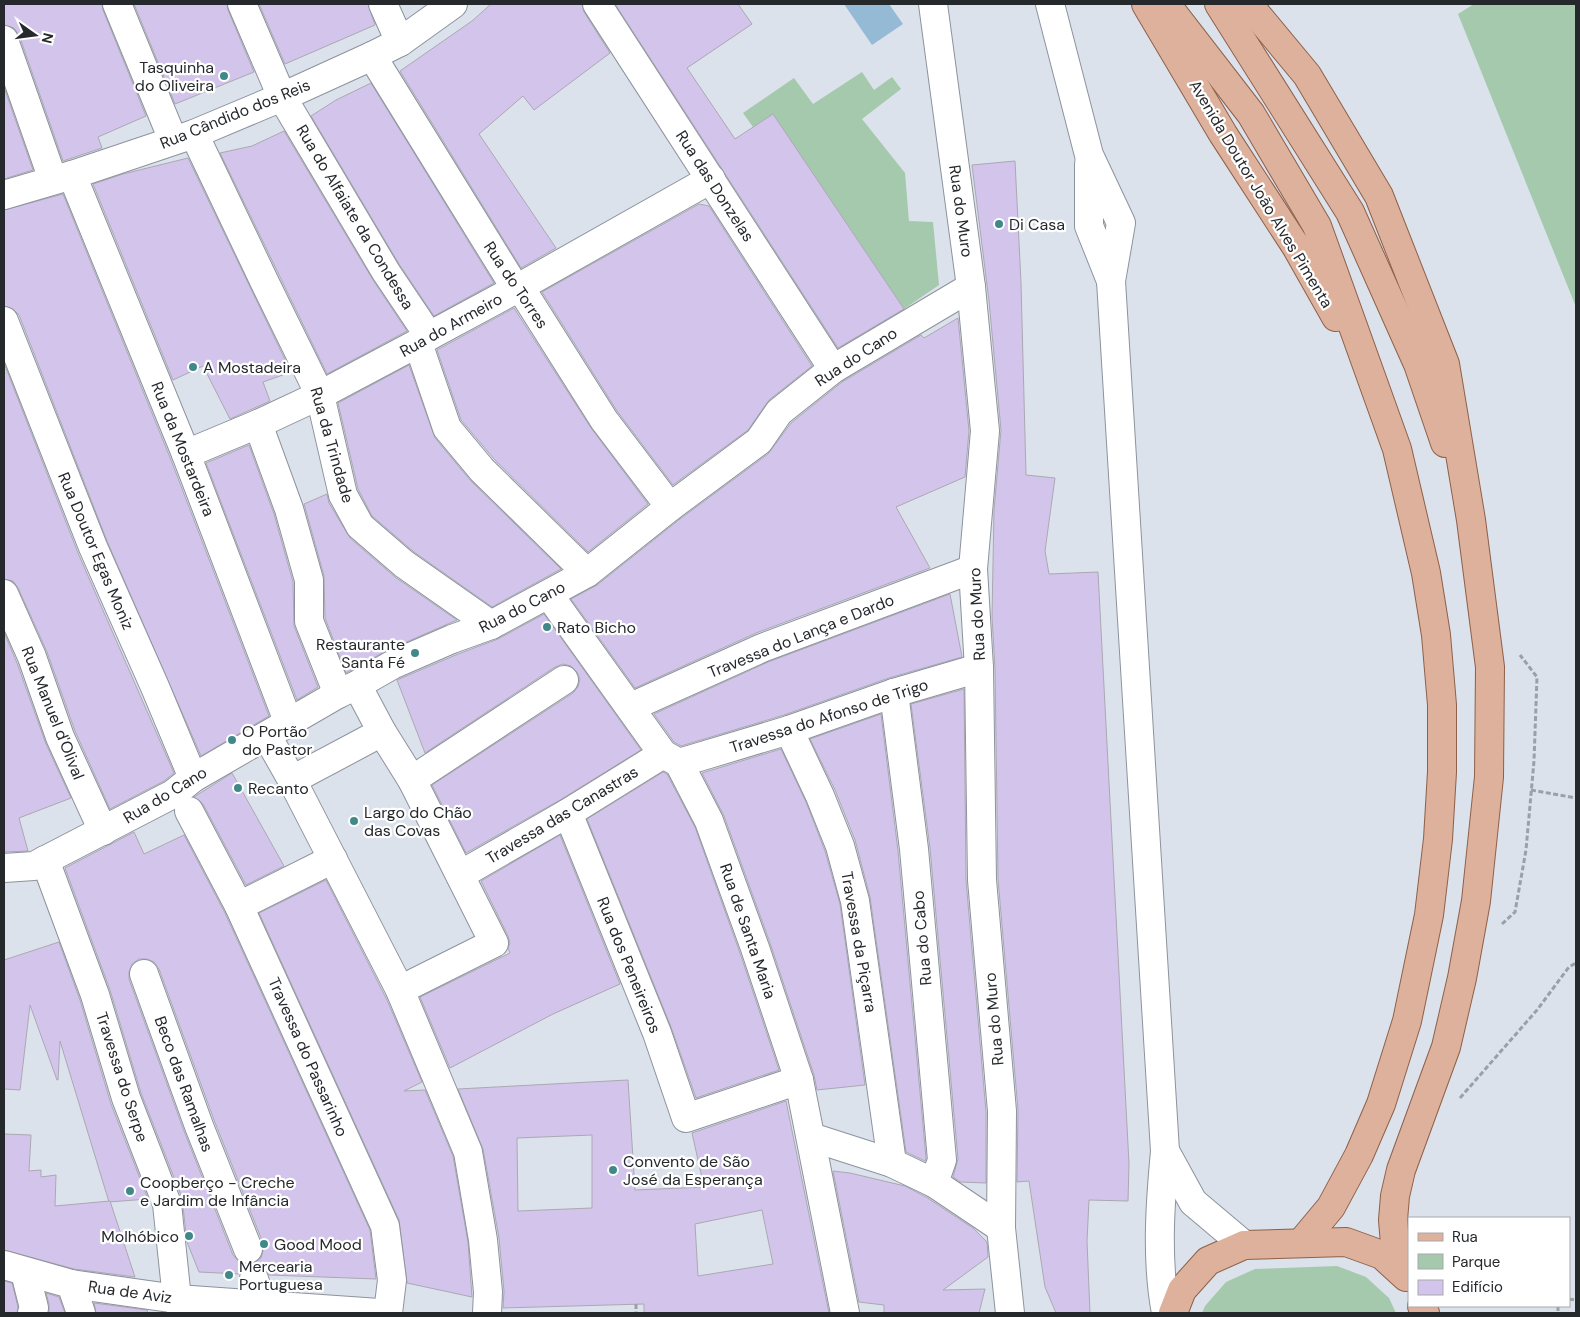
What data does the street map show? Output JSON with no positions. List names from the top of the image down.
{
  "streets": {
    "main road": ["Avenida Doutor João Alves Pimenta"],
    "street": [
      "Rua Cândido dos Reis",
      "Rua das Donzelas",
      "Rua do Muro",
      "Rua do Alfaiate da Condessa",
      "Rua do Torres",
      "Rua do Armeiro",
      "Rua do Cano",
      "Rua da Trindade",
      "Rua da Mostardeira",
      "Rua Doutor Egas Moniz",
      "Travessa do Lança e Dardo",
      "Rua Manuel d'Olival",
      "Travessa do Afonso de Trigo",
      "Travessa das Canastras",
      "Rua de Santa Maria",
      "Rua do Cabo",
      "Travessa da Piçarra",
      "Rua dos Peneireiros",
      "Travessa do Passarinho",
      "Travessa do Serpe",
      "Beco das Ramalhas",
      "Rua de Aviz"
    ]
  },
  "crossings": [
    ["Rua Cândido dos Reis", "Rua do Alfaiate da Condessa"],
    ["Rua Cândido dos Reis", "Rua do Torres"],
    ["Rua Cândido dos Reis", "Rua da Trindade"],
    ["Rua Cândido dos Reis", "Rua da Mostardeira"],
    ["Rua das Donzelas", "Rua do Armeiro"],
    ["Rua das Donzelas", "Rua do Cano"],
    ["Rua do Muro", "Rua do Cano"],
    ["Rua do Muro", "Travessa do Lança e Dardo"],
    ["Rua do Muro", "Travessa do Afonso de Trigo"],
    ["Rua do Alfaiate da Condessa", "Rua do Armeiro"],
    ["Rua do Alfaiate da Condessa", "Rua do Cano"],
    ["Rua do Torres", "Rua do Armeiro"],
    ["Rua do Torres", "Rua do Cano"],
    ["Rua do Armeiro", "Rua da Trindade"],
    ["Rua do Armeiro", "Rua da Mostardeira"],
    ["Rua do Cano", "Rua da Trindade"],
    ["Rua do Cano", "Rua da Mostardeira"],
    ["Rua do Cano", "Rua Doutor Egas Moniz"],
    ["Rua do Cano", "Rua Manuel d'Olival"],
    ["Rua do Cano", "Rua de Santa Maria"],
    ["Rua do Cano", "Travessa do Serpe"],
    ["Travessa do Lança e Dardo", "Rua de Santa Maria"],
    ["Travessa do Afonso de Trigo", "Travessa das Canastras"],
    ["Travessa do Afonso de Trigo", "Rua de Santa Maria"],
    ["Travessa do Afonso de Trigo", "Rua do Cabo"],
    ["Travessa do Afonso de Trigo", "Travessa da Piçarra"],
    ["Travessa das Canastras", "Rua de Santa Maria"],
    ["Travessa das Canastras", "Rua dos Peneireiros"],
    ["Rua de Santa Maria", "Rua dos Peneireiros"],
    ["Travessa do Serpe", "Rua de Aviz"]
  ],
  "places": [
    "Tasquinha do Oliveira",
    "Di Casa",
    "A Mostadeira",
    "Rato Bicho",
    "Restaurante Santa Fé",
    "O Portão do Pastor",
    "Recanto",
    "Largo do Chão das Covas",
    "Convento de São José da Esperança",
    "Coopberço - Creche e Jardim de Infância",
    "Molhóbico",
    "Good Mood",
    "Mercearia Portuguesa"
  ],
  "legend": ["Rua", "Parque", "Edifício"],
  "north": "right"
}
